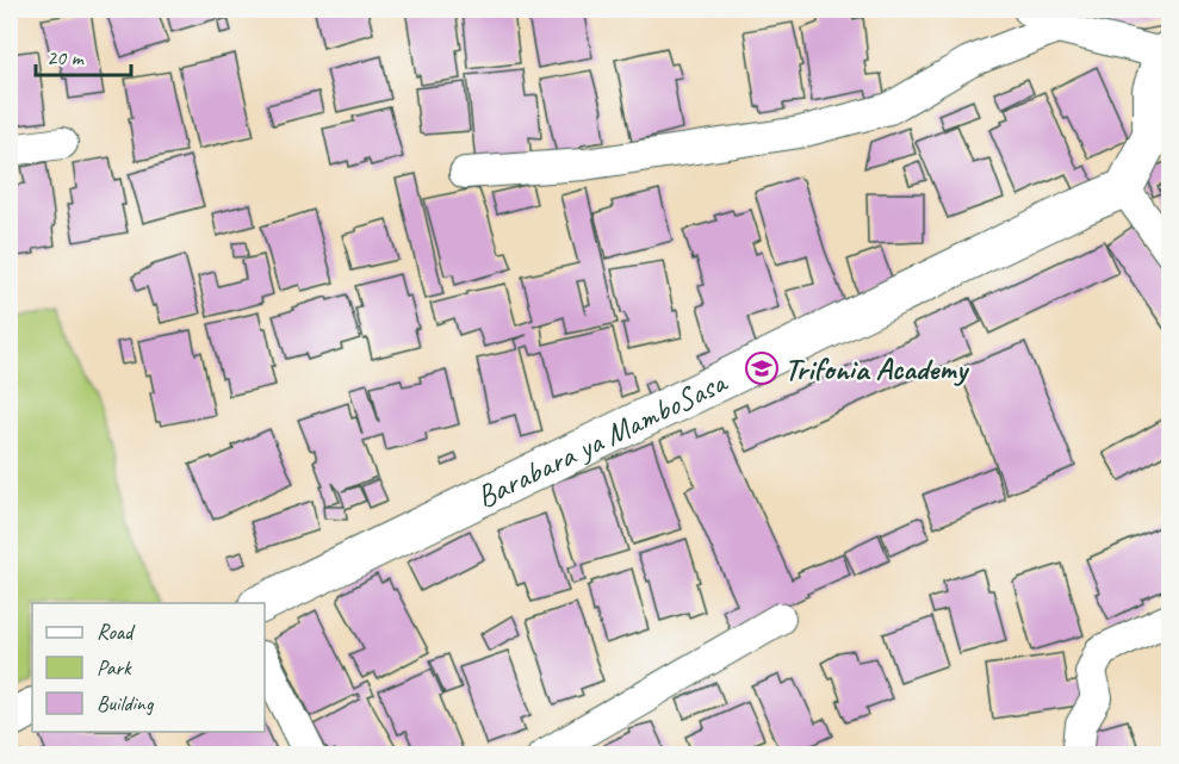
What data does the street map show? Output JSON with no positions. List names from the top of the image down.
{
  "streets": {
    "street": ["Barabara ya MamboSasa"]
  },
  "places": {
    "school or university": ["Trifonia Academy"]
  },
  "legend": ["Road", "Park", "Building"],
  "scale_bar": "20 m"
}
